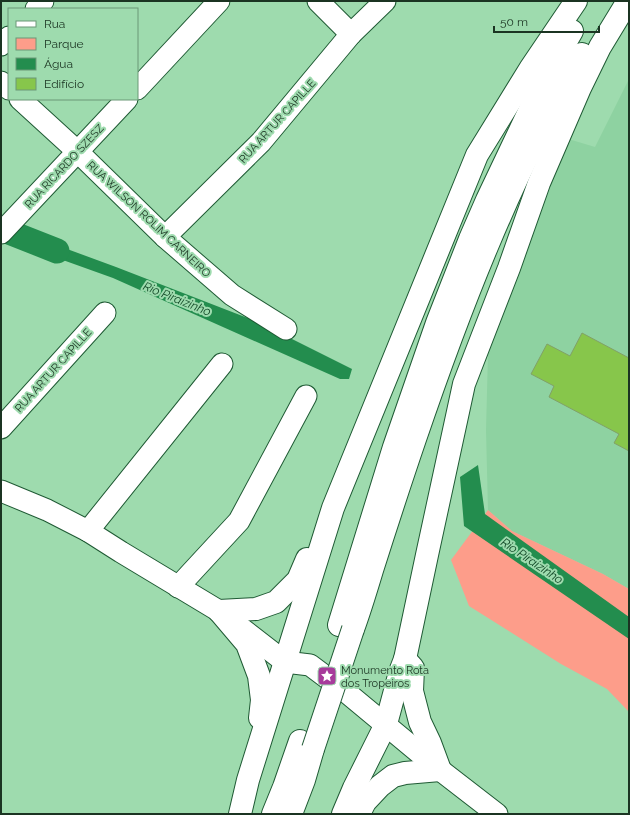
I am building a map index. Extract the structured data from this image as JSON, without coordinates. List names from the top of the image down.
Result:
{
  "streets": {
    "street": ["RUA ARTUR CAPILLE", "RUA RICARDO SZESZ", "RUA WILSON ROLIM CARNEIRO"]
  },
  "crossings": [
    ["RUA ARTUR CAPILLE", "RUA WILSON ROLIM CARNEIRO"],
    ["RUA RICARDO SZESZ", "RUA WILSON ROLIM CARNEIRO"]
  ],
  "water": ["Rio Piraizinho"],
  "places": {
    "place": ["Monumento Rota dos Tropeiros"]
  },
  "legend": [
    "Rua",
    "Parque",
    "Água",
    "Edifício"
  ],
  "scale_bar": "50 m"
}
